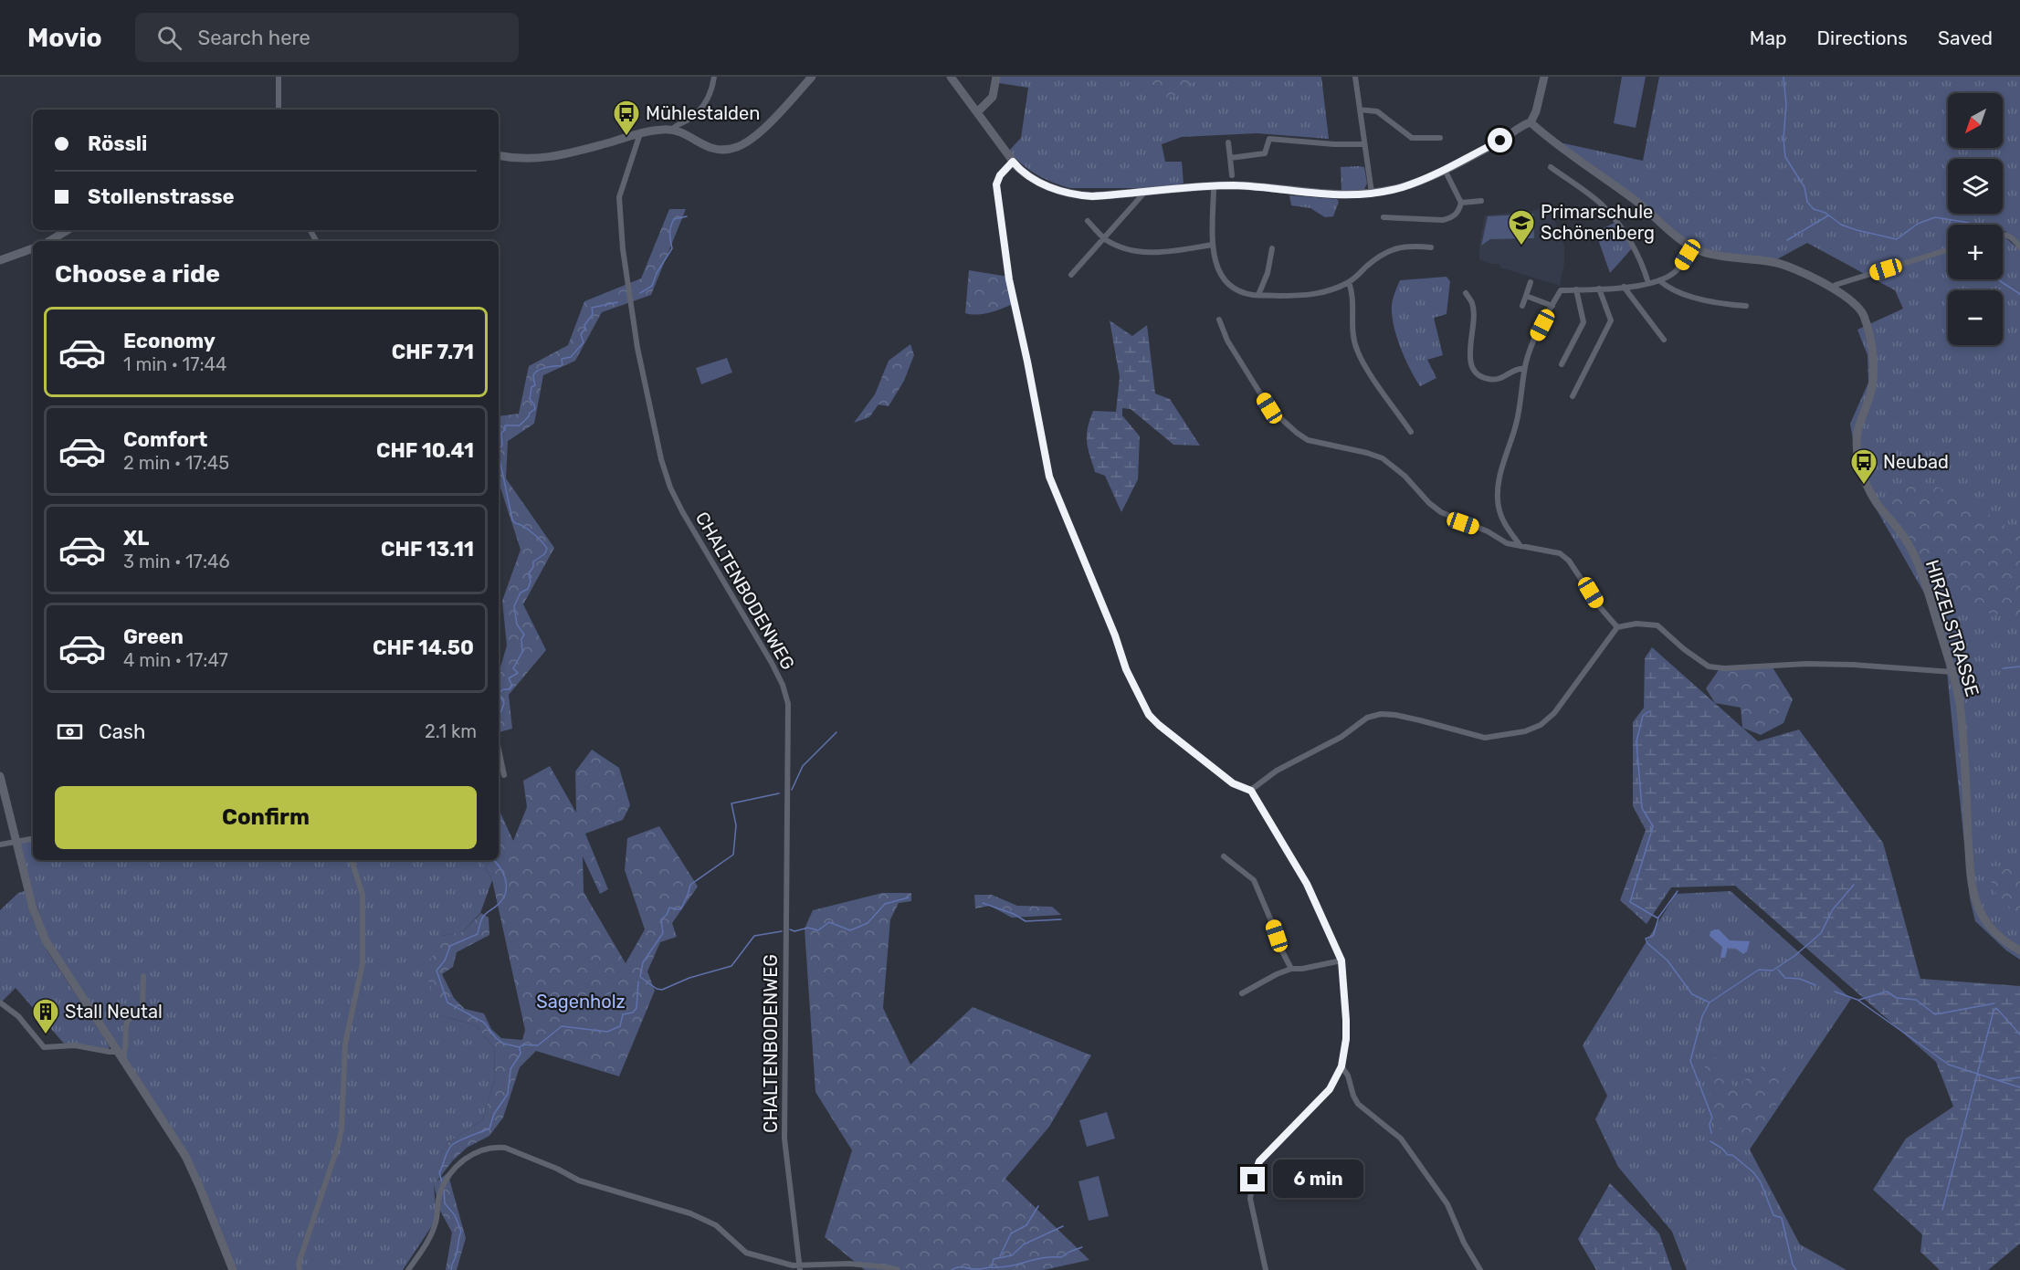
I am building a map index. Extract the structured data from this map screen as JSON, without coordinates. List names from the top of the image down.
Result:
{
  "streets": {
    "street": ["CHALTENBODENWEG", "HIRZELSTRASSE"]
  },
  "parks": ["Sagenholz"],
  "places": {
    "bus stop": ["Mühlestalden", "Neubad"],
    "school or university": ["Primarschule Schönenberg"],
    "building": ["Stall Neutal"]
  },
  "north": "bottom left",
  "page": {
    "header": "Movio",
    "search": "Search here",
    "nav": ["Map", "Directions", "Saved"],
    "map_buttons": ["+", "−"],
    "banner": ["Rössli", "Stollenstrasse"],
    "heading": "Choose a ride",
    "list": [
      {
        "name": "Economy",
        "note": "1 min · 17:44",
        "value": "CHF 7.71"
      },
      {
        "name": "Comfort",
        "note": "2 min · 17:45",
        "value": "CHF 10.41"
      },
      {
        "name": "XL",
        "note": "3 min · 17:46",
        "value": "CHF 13.11"
      },
      {
        "name": "Green",
        "note": "4 min · 17:47",
        "value": "CHF 14.50"
      }
    ],
    "pay": ["Cash", "2.1 km"],
    "buttons": "Confirm",
    "bubble": "6 min"
  }
}
